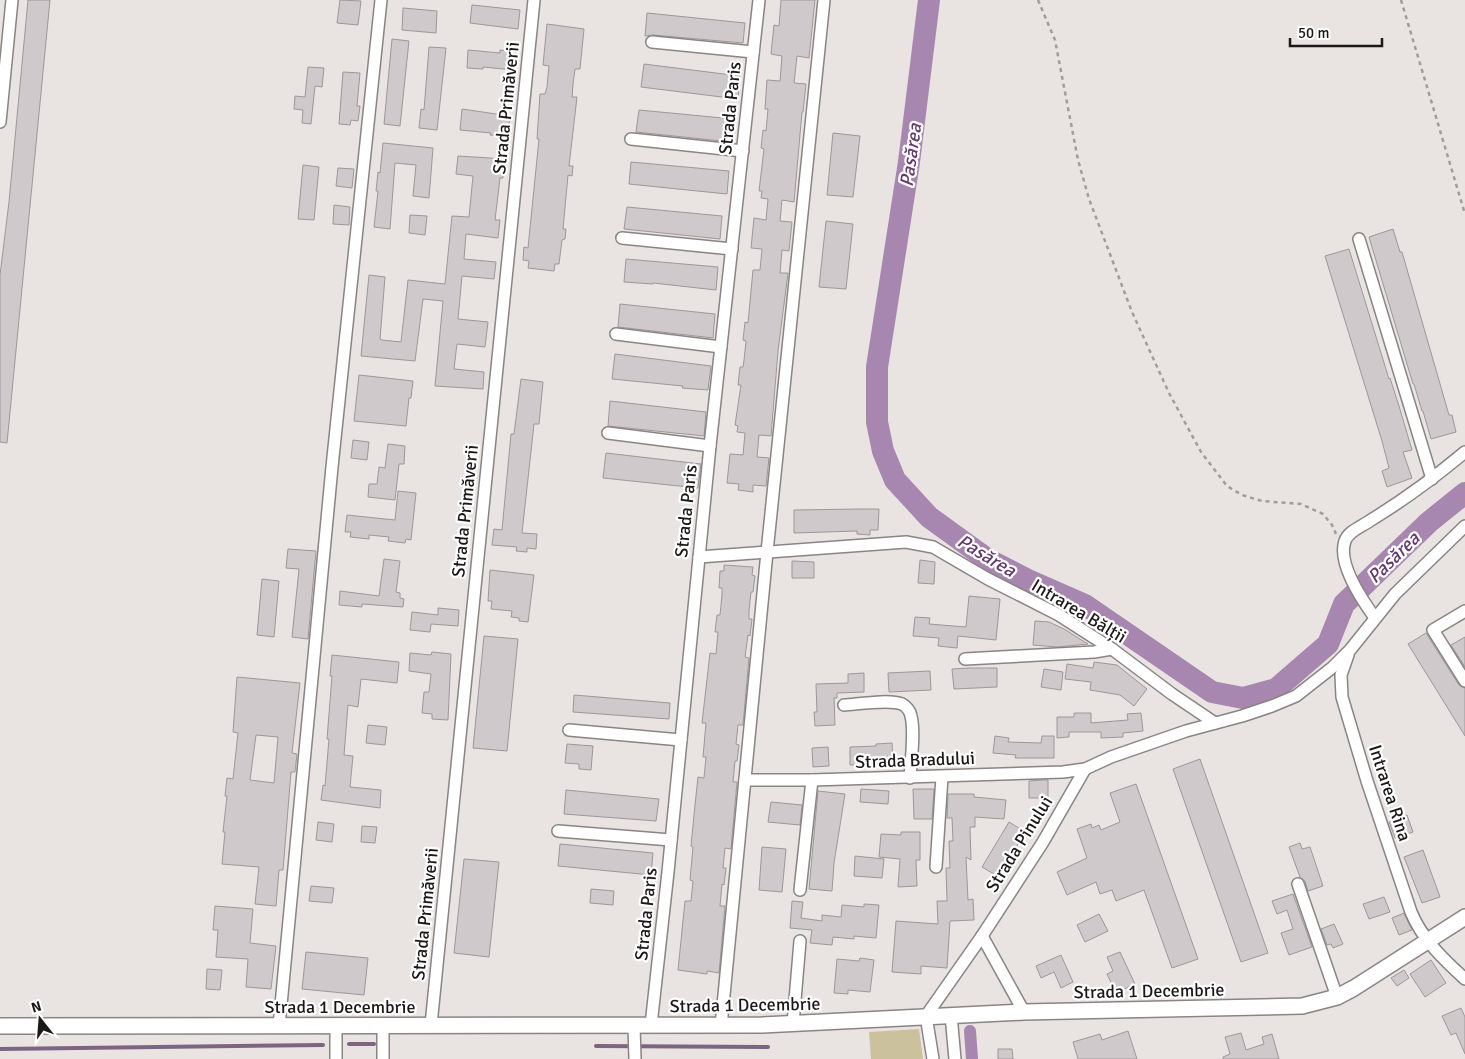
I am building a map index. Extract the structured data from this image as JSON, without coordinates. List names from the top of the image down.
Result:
{
  "streets": {
    "main road": ["Strada 1 Decembrie"],
    "street": [
      "Strada Primăverii",
      "Strada Paris",
      "Intrarea Bălții",
      "Strada Bradului",
      "Intrarea Rina",
      "Strada Pinului"
    ]
  },
  "crossings": [
    ["Strada Primăverii", "Strada 1 Decembrie"],
    ["Strada Paris", "Intrarea Bălții"],
    ["Strada Paris", "Strada 1 Decembrie"],
    ["Intrarea Bălții", "Strada Bradului"],
    ["Strada Bradului", "Intrarea Rina"],
    ["Strada Bradului", "Strada Pinului"],
    ["Intrarea Rina", "Strada 1 Decembrie"],
    ["Strada Pinului", "Strada 1 Decembrie"]
  ],
  "water": ["Pasărea"],
  "scale_bar": "50 m",
  "north": "top"
}
